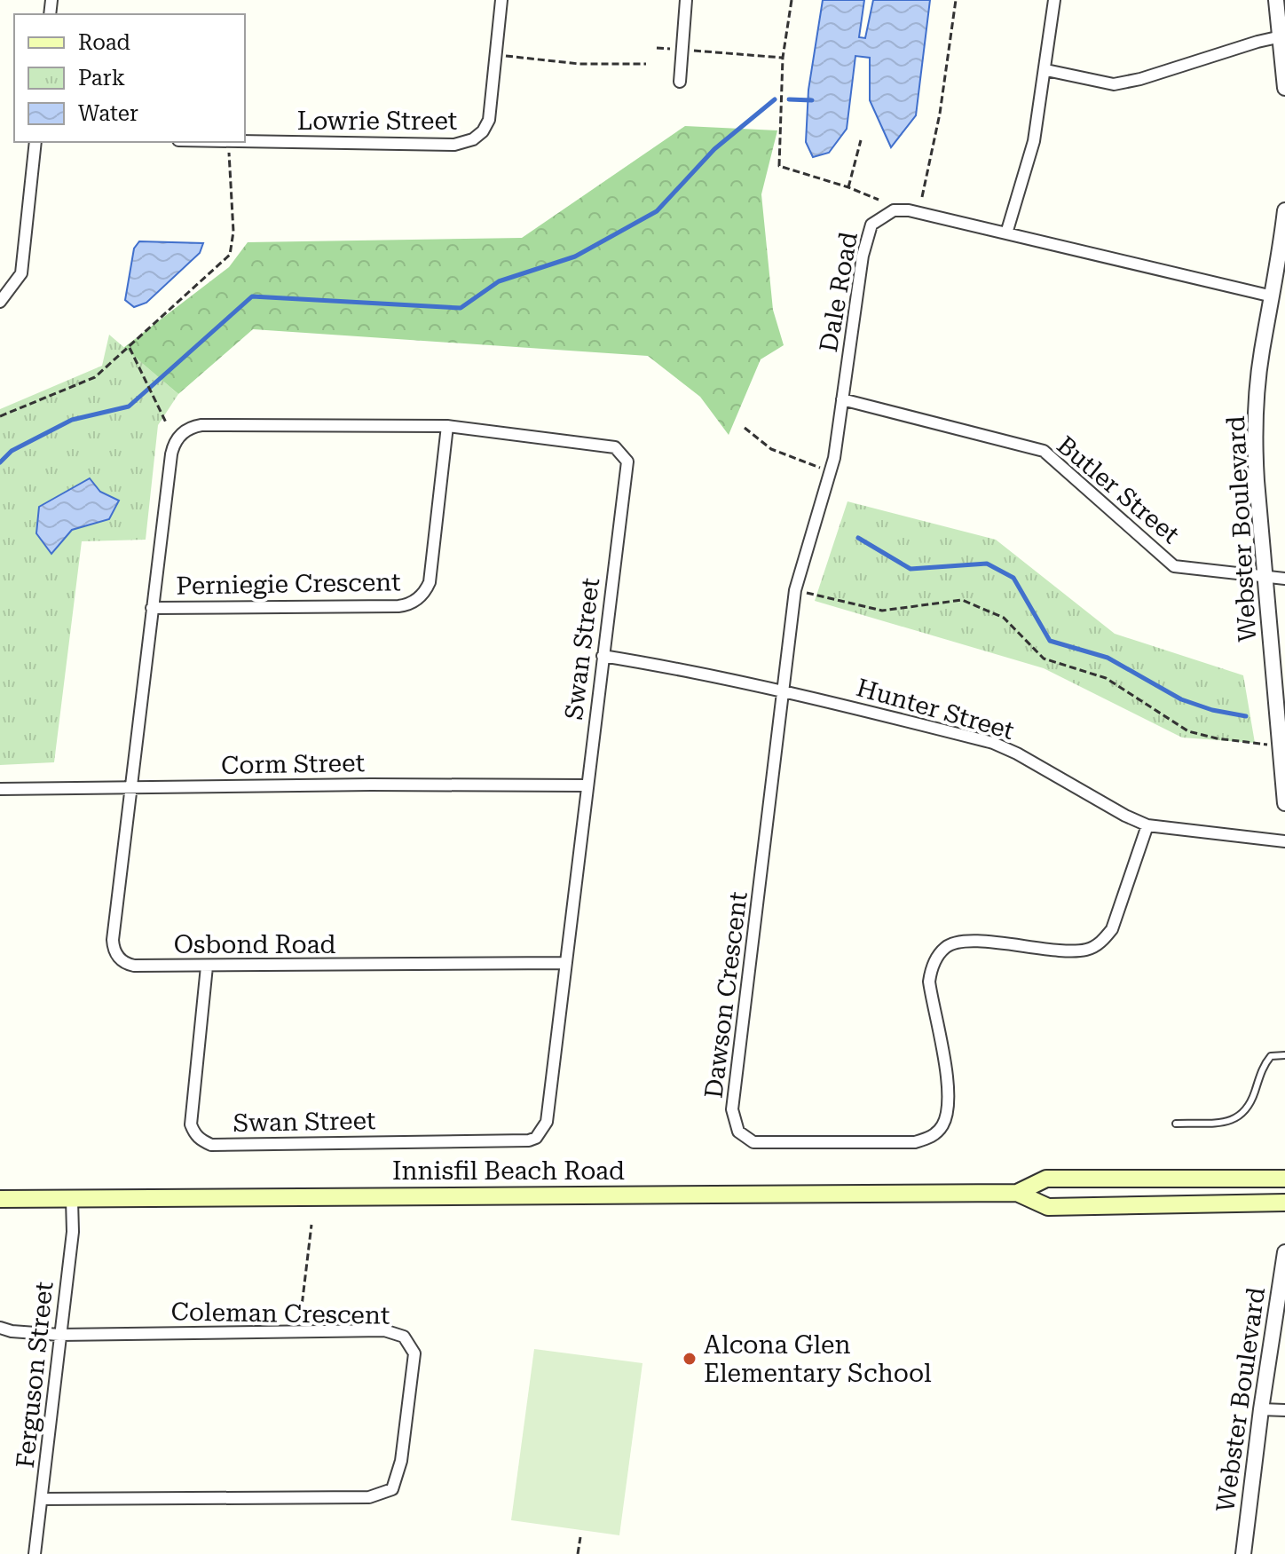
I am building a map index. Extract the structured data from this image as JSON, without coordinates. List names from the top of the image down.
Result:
{
  "streets": {
    "main road": ["Innisfil Beach Road"],
    "street": [
      "Lowrie Street",
      "Dale Road",
      "Butler Street",
      "Webster Boulevard",
      "Perniegie Crescent",
      "Swan Street",
      "Hunter Street",
      "Corm Street",
      "Osbond Road",
      "Dawson Crescent",
      "Coleman Crescent",
      "Ferguson Street"
    ]
  },
  "crossings": [
    ["Dale Road", "Butler Street"],
    ["Dale Road", "Webster Boulevard"],
    ["Dale Road", "Hunter Street"],
    ["Dale Road", "Dawson Crescent"],
    ["Butler Street", "Webster Boulevard"],
    ["Perniegie Crescent", "Swan Street"],
    ["Swan Street", "Hunter Street"],
    ["Swan Street", "Corm Street"],
    ["Swan Street", "Osbond Road"],
    ["Hunter Street", "Dawson Crescent"],
    ["Corm Street", "Osbond Road"],
    ["Innisfil Beach Road", "Ferguson Street"],
    ["Coleman Crescent", "Ferguson Street"]
  ],
  "places": ["Alcona Glen Elementary School"],
  "legend": ["Road", "Park", "Water"]
}
